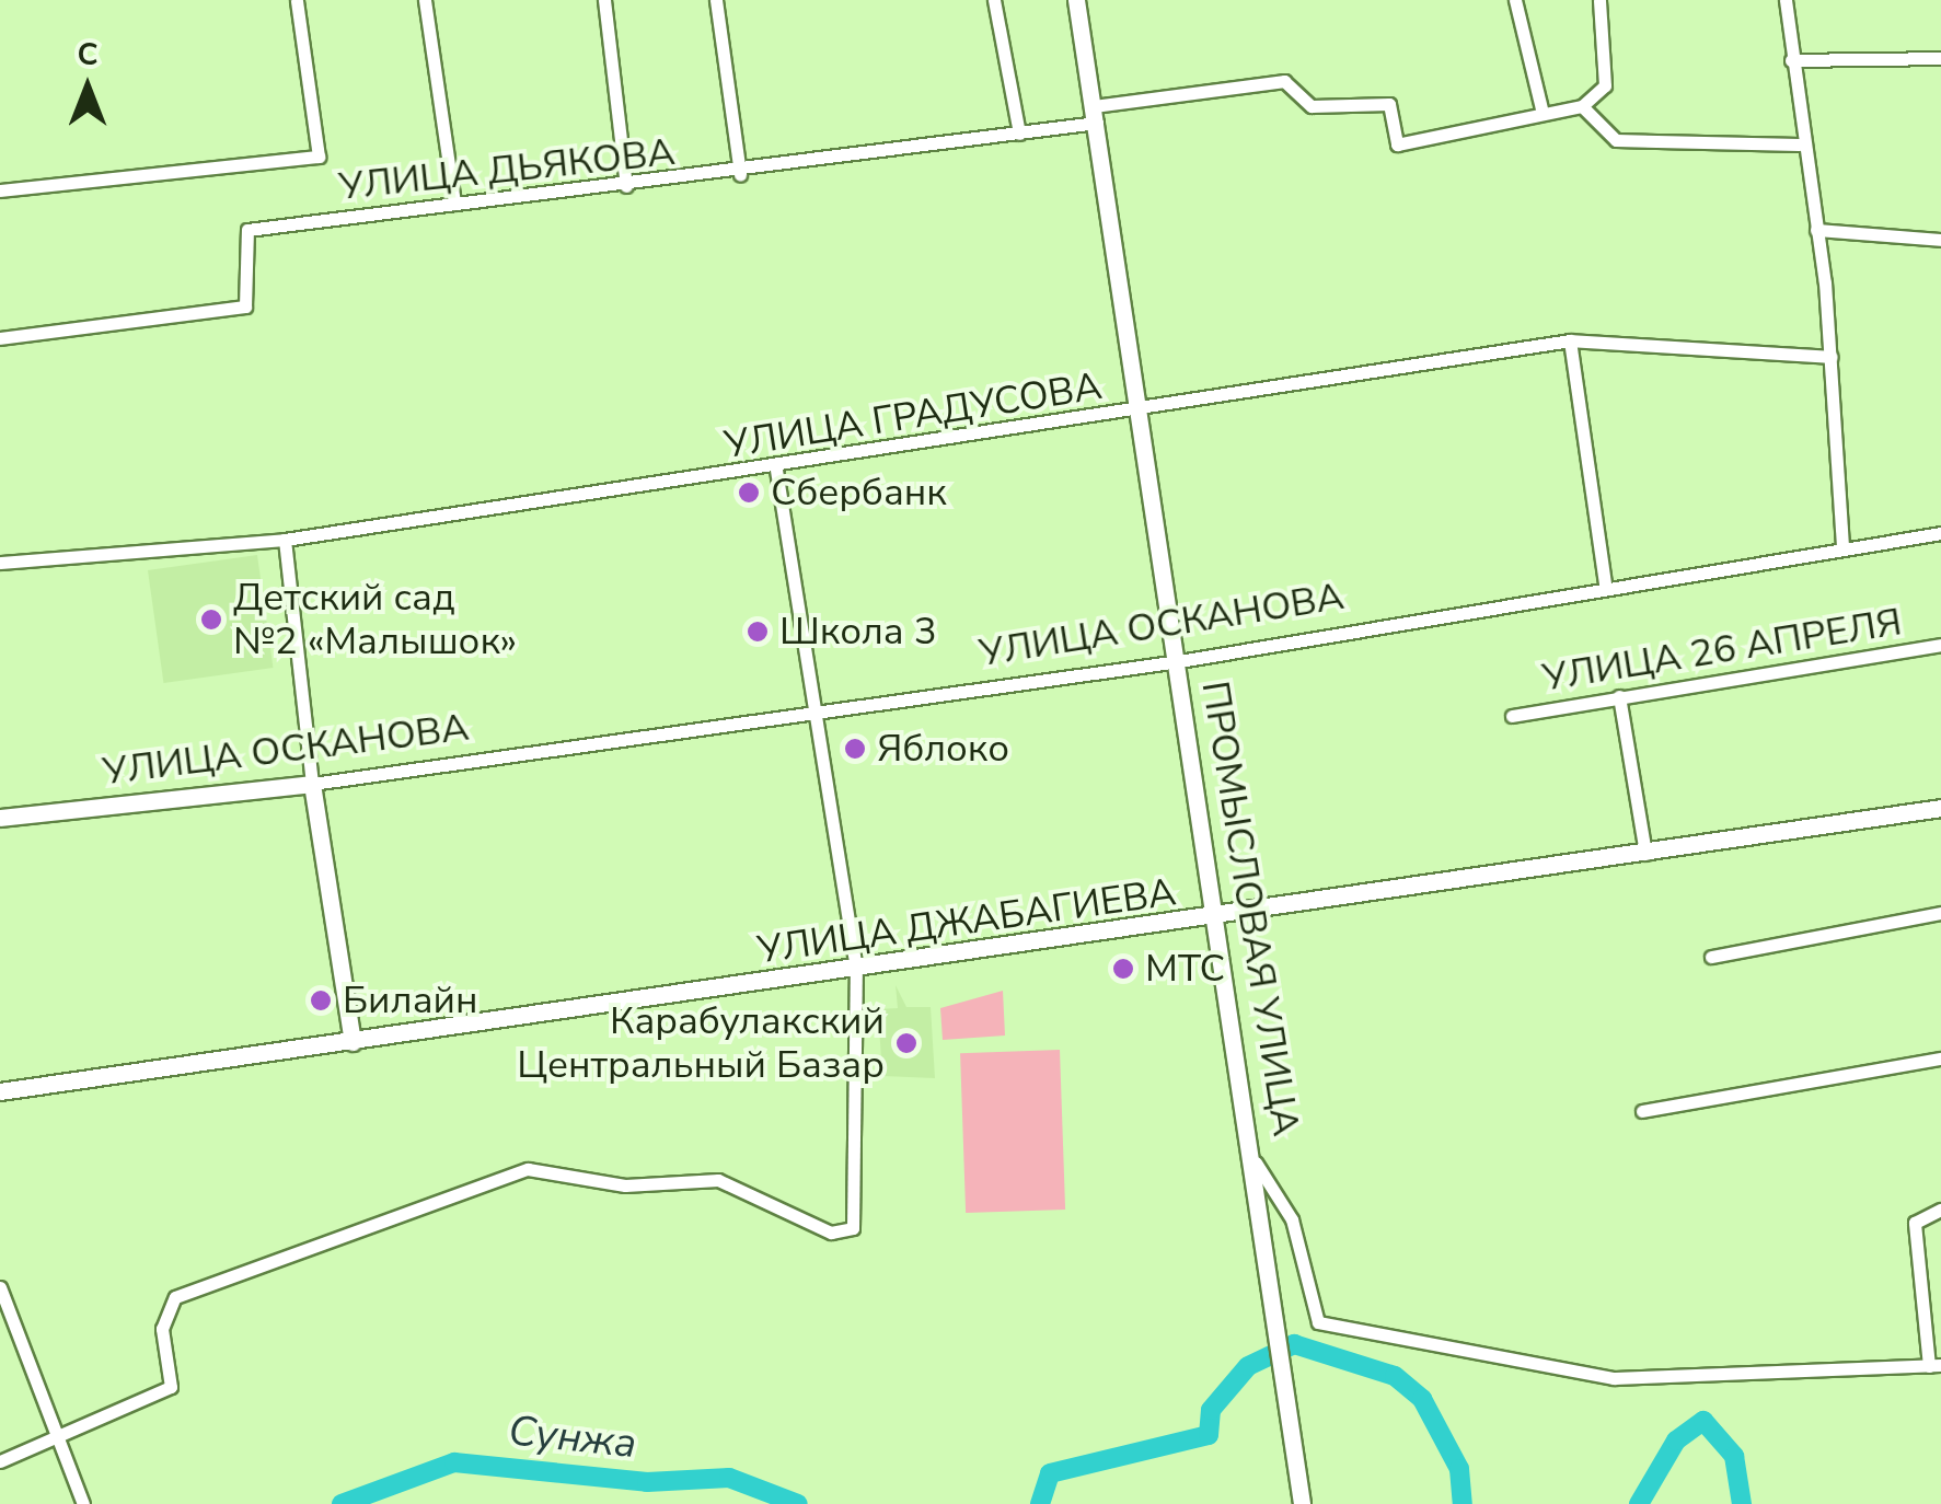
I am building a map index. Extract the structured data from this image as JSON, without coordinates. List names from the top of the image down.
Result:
{
  "streets": {
    "main road": ["УЛИЦА ОСКАНОВА", "ПРОМЫСЛОВАЯ УЛИЦА", "УЛИЦА ДЖАБАГИЕВА"],
    "street": ["УЛИЦА ДЬЯКОВА", "УЛИЦА ГРАДУСОВА", "УЛИЦА 26 АПРЕЛЯ"]
  },
  "crossings": [
    ["УЛИЦА ДЬЯКОВА", "ПРОМЫСЛОВАЯ УЛИЦА"],
    ["УЛИЦА ГРАДУСОВА", "ПРОМЫСЛОВАЯ УЛИЦА"],
    ["УЛИЦА ОСКАНОВА", "ПРОМЫСЛОВАЯ УЛИЦА"],
    ["ПРОМЫСЛОВАЯ УЛИЦА", "УЛИЦА ДЖАБАГИЕВА"]
  ],
  "water": ["Сунжа"],
  "places": [
    "Сбербанк",
    "Детский сад №2 «Малышок»",
    "Школа 3",
    "Яблоко",
    "МТС",
    "Билайн",
    "Карабулакский Центральный Базар"
  ],
  "north": "top"
}
